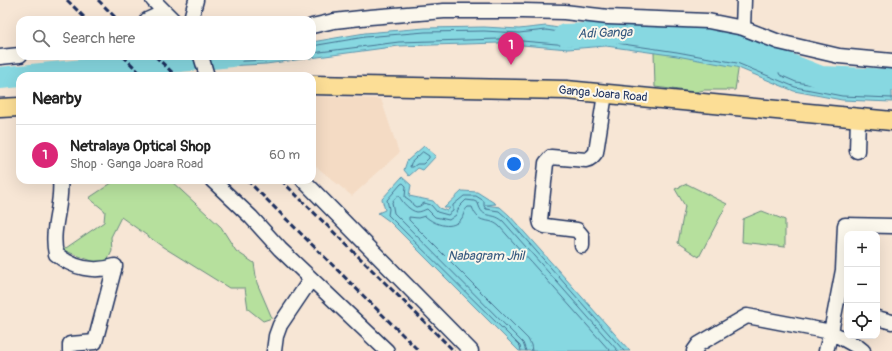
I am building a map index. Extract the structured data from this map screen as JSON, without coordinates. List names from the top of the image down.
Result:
{
  "streets": {
    "main road": ["Ganga Joara Road"]
  },
  "water": ["Adi Ganga", "Nabagram Jhil"],
  "page": {
    "search": "Search here",
    "pins": "1",
    "heading": "Nearby",
    "list": [
      {
        "mark": "1",
        "name": "Netralaya Optical Shop",
        "note": "Shop · Ganga Joara Road",
        "value": "60 m"
      }
    ],
    "map_buttons": ["+", "−"]
  }
}
